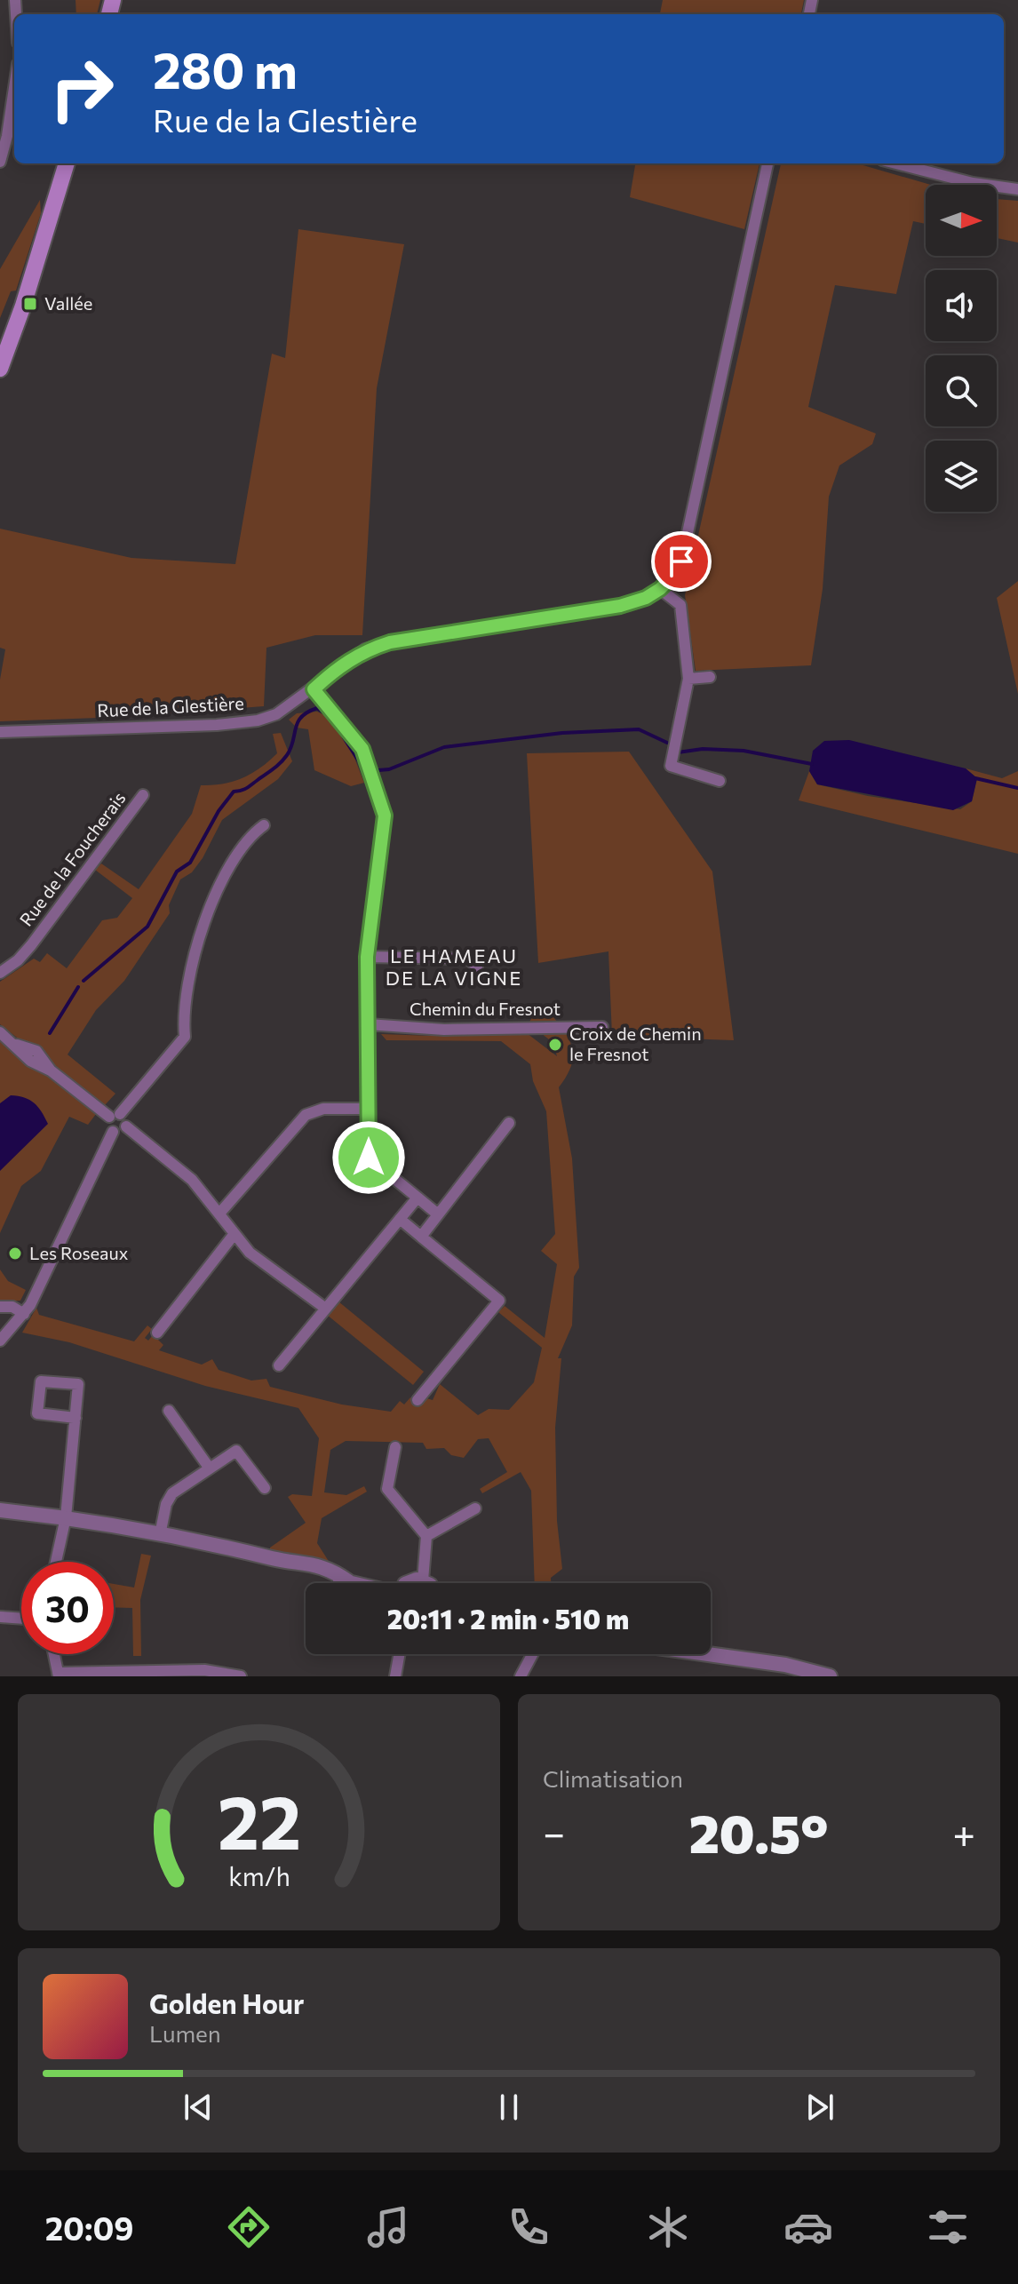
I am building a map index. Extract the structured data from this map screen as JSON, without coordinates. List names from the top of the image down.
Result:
{
  "streets": {
    "street": ["Rue de la Glestière", "Rue de la Foucherais", "Chemin du Fresnot"]
  },
  "districts": ["LE HAMEAU DE LA VIGNE"],
  "places": {
    "transit": ["Vallée"],
    "other": ["Croix de Chemin le Fresnot", "Les Roseaux"]
  },
  "north": "right",
  "page": {
    "turn": ["280 m", "Rue de la Glestière"],
    "limit": "30",
    "trip": "20:11 · 2 min · 510 m",
    "tile": "Climatisation",
    "heat": ["−", "20.5°", "+"],
    "song": ["Golden Hour", "Lumen"],
    "tabs": "20:09",
    "gauge": ["22", "km/h"]
  }
}
